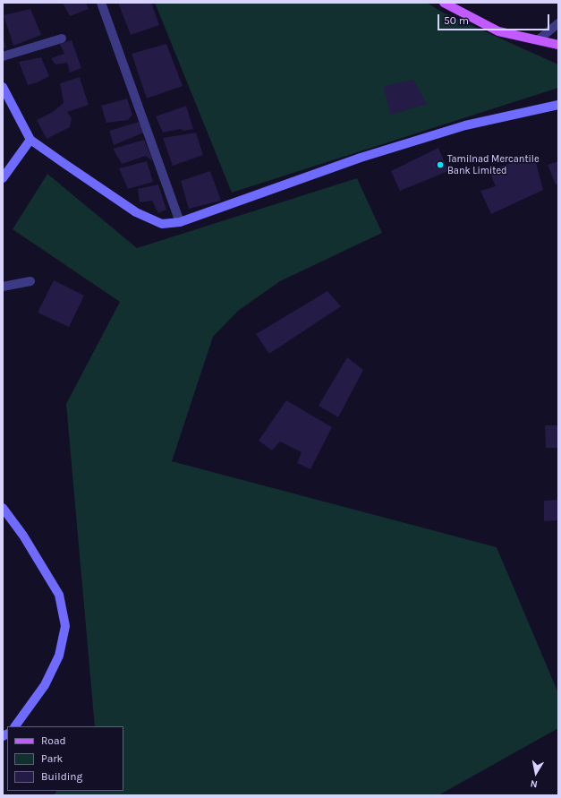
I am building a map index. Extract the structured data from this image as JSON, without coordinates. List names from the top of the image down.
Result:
{
  "places": ["Tamilnad Mercantile Bank Limited"],
  "legend": ["Road", "Park", "Building"],
  "scale_bar": "50 m",
  "north": "bottom"
}
